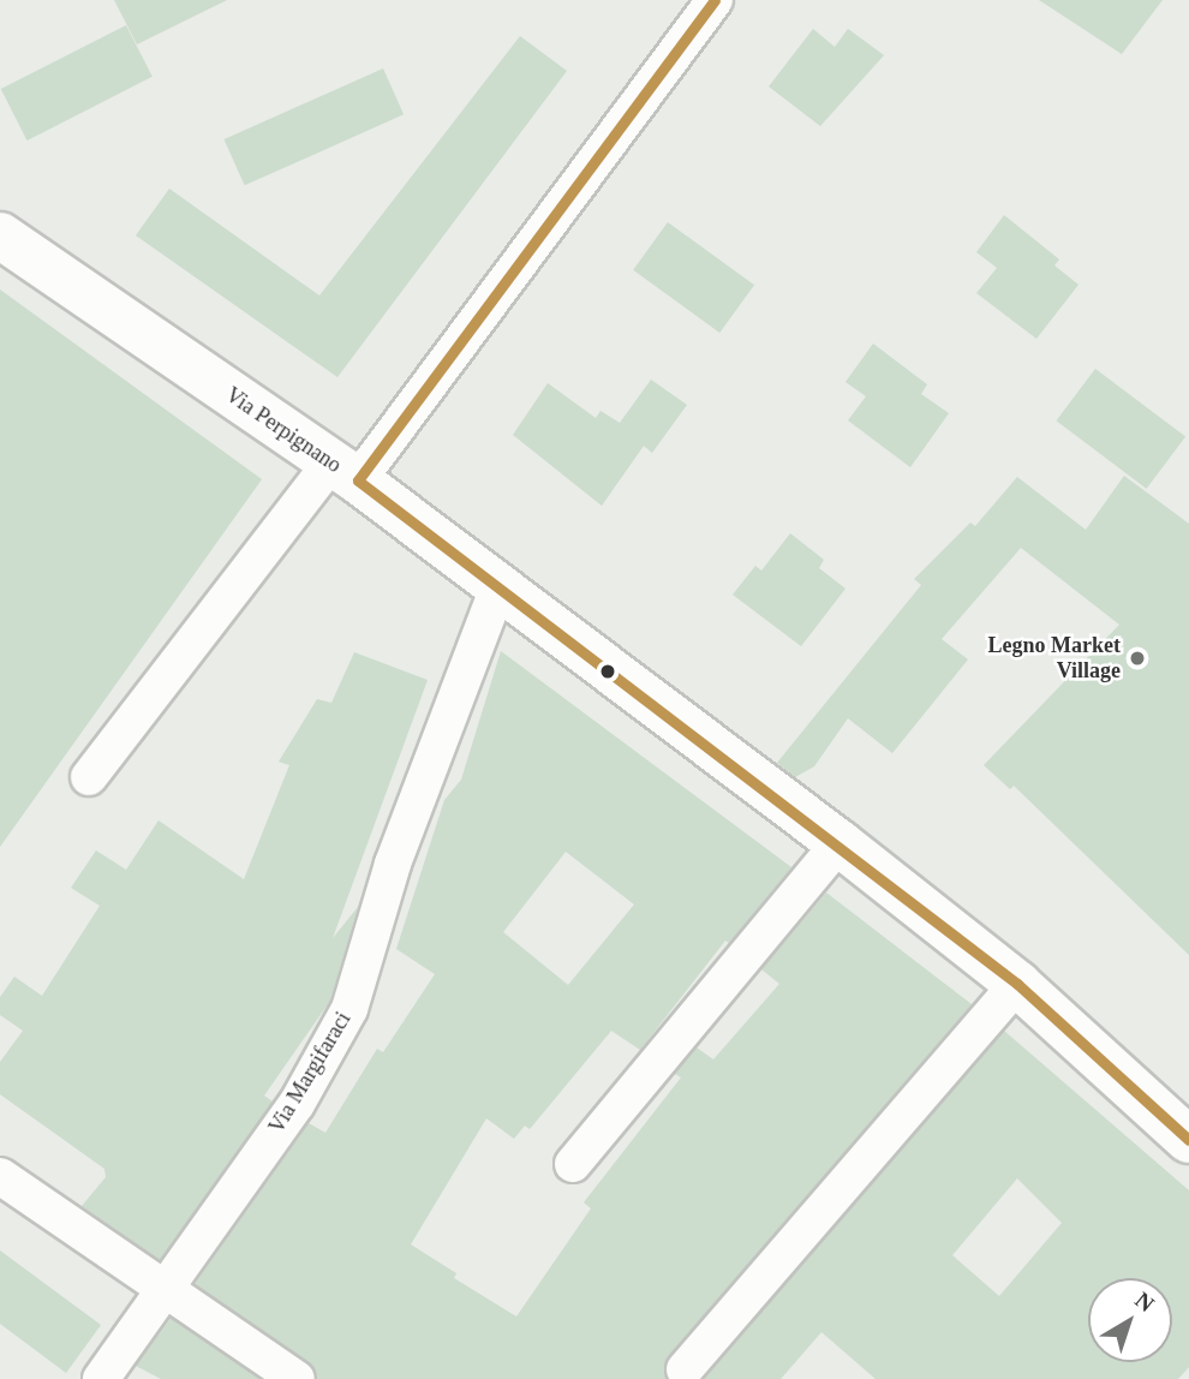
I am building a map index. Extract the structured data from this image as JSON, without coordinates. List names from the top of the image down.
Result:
{
  "streets": {
    "street": ["Via Perpignano", "Via Margifaraci"]
  },
  "crossings": [
    ["Via Perpignano", "Via Margifaraci"]
  ],
  "places": ["Legno Market Village"],
  "north": "top right"
}
